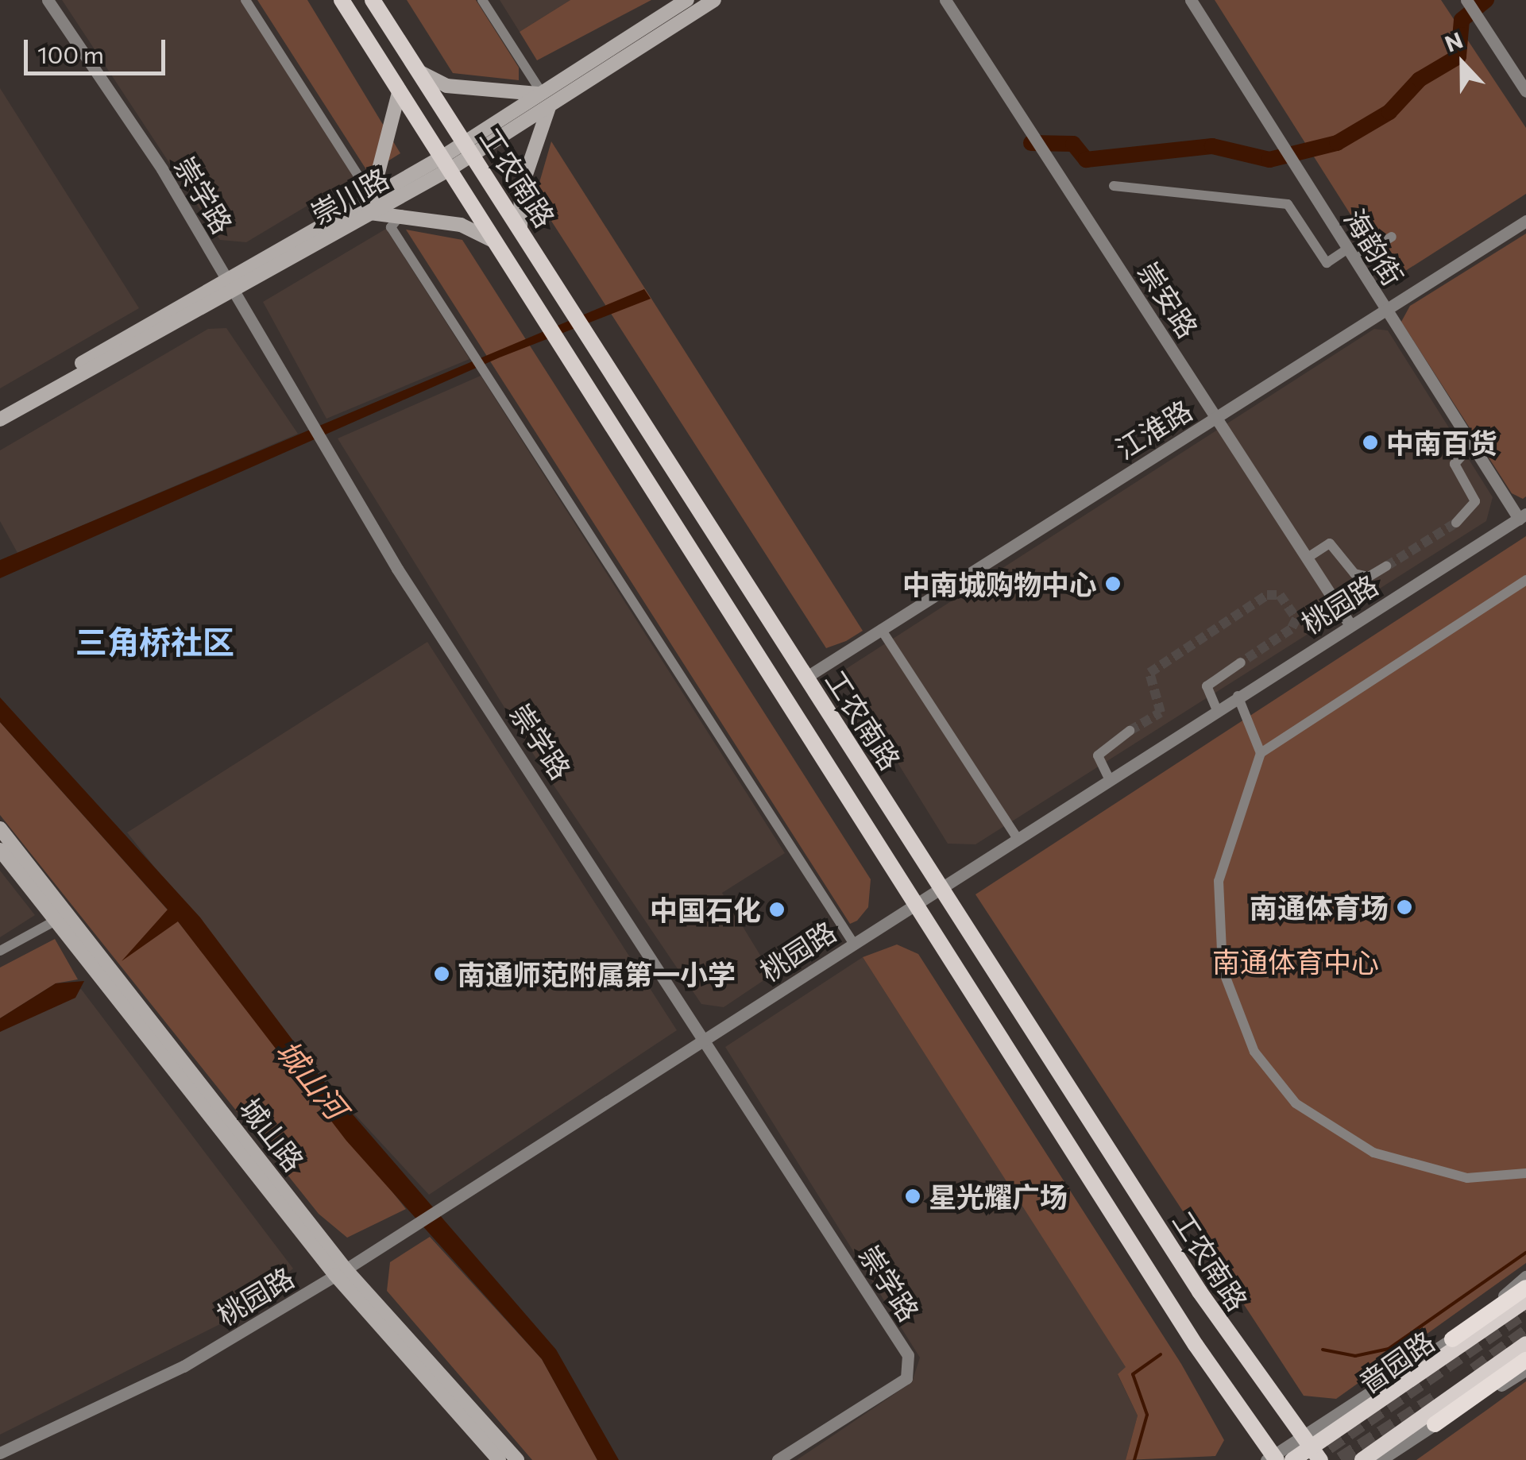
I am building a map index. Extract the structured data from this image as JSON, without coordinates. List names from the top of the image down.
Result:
{
  "streets": {
    "main road": [
      "工农南路",
      "崇川路",
      "城山路",
      "啬园路"
    ],
    "street": [
      "崇学路",
      "海韵街",
      "崇安路",
      "江淮路",
      "桃园路"
    ]
  },
  "crossings": [
    ["工农南路", "崇川路"],
    ["工农南路", "江淮路"],
    ["工农南路", "桃园路"],
    ["工农南路", "啬园路"],
    ["崇学路", "崇川路"],
    ["崇学路", "桃园路"],
    ["海韵街", "江淮路"],
    ["海韵街", "桃园路"],
    ["崇安路", "江淮路"],
    ["崇安路", "桃园路"],
    ["桃园路", "城山路"]
  ],
  "districts": ["三角桥社区"],
  "water": ["城山河"],
  "parks": ["南通体育中心"],
  "places": [
    "中南百货",
    "中南城购物中心",
    "南通体育场",
    "中国石化",
    "南通师范附属第一小学",
    "星光耀广场"
  ],
  "scale_bar": "100 m",
  "north": "top"
}
